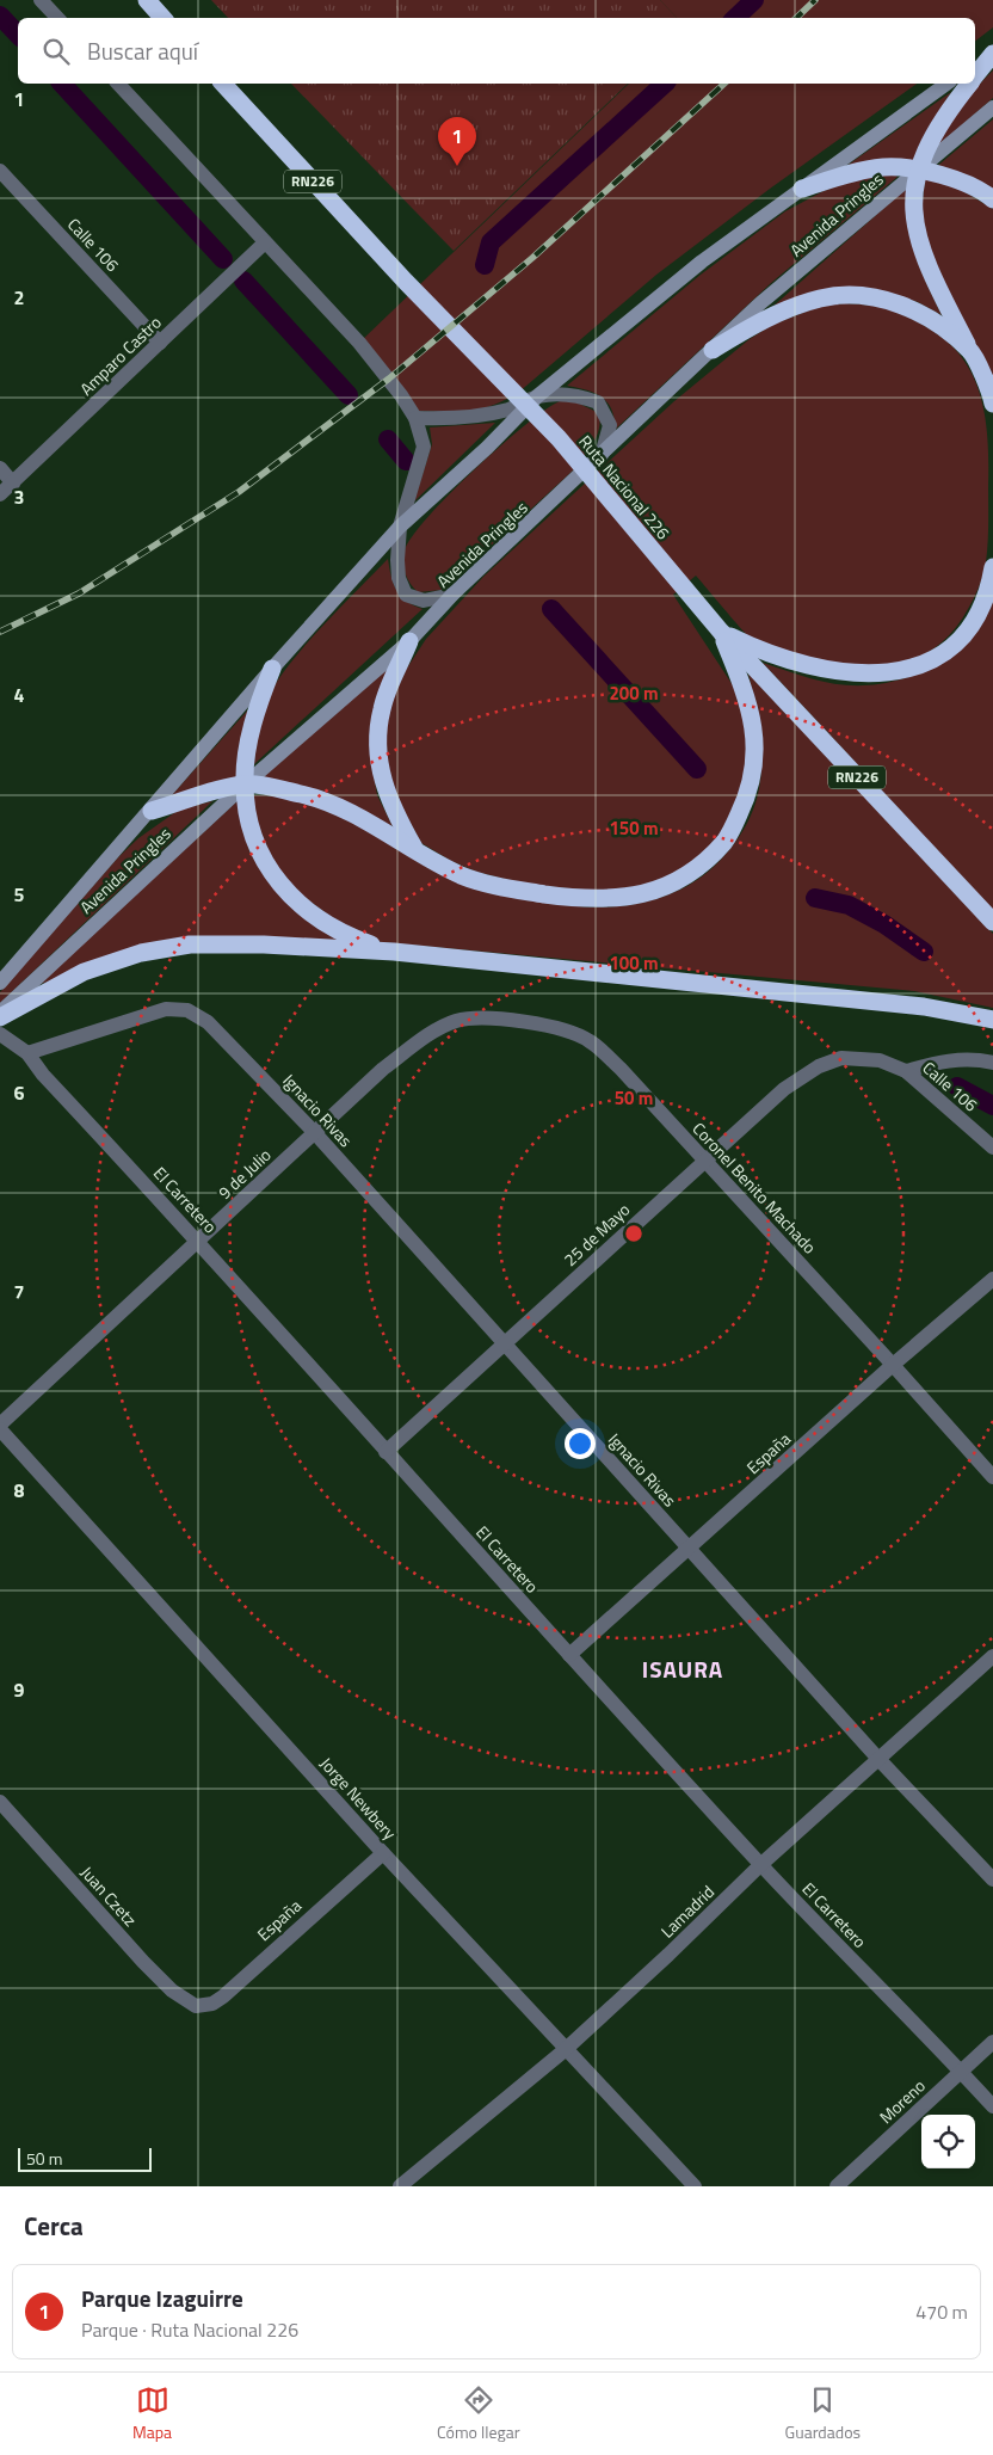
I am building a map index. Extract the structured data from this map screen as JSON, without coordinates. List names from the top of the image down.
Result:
{
  "streets": {
    "highway": ["RN226", "Ruta Nacional 226"],
    "main road": ["Avenida Pringles"],
    "street": [
      "Calle 106",
      "Amparo Castro",
      "Ignacio Rivas",
      "9 de Julio",
      "Coronel Benito Machado",
      "El Carretero",
      "25 de Mayo",
      "España",
      "Jorge Newbery",
      "Juan Czetz",
      "Lamadrid",
      "Moreno"
    ]
  },
  "crossings": [
    ["Calle 106", "Amparo Castro"],
    ["Calle 106", "25 de Mayo"],
    ["Ignacio Rivas", "9 de Julio"],
    ["Ignacio Rivas", "El Carretero"],
    ["Ignacio Rivas", "25 de Mayo"],
    ["Ignacio Rivas", "España"],
    ["Ignacio Rivas", "Lamadrid"],
    ["9 de Julio", "Coronel Benito Machado"],
    ["9 de Julio", "El Carretero"],
    ["Coronel Benito Machado", "25 de Mayo"],
    ["Coronel Benito Machado", "España"],
    ["El Carretero", "25 de Mayo"],
    ["El Carretero", "España"],
    ["El Carretero", "Lamadrid"],
    ["El Carretero", "Moreno"],
    ["España", "Jorge Newbery"],
    ["España", "Juan Czetz"],
    ["Jorge Newbery", "Lamadrid"]
  ],
  "districts": ["ISAURA"],
  "scale_bar": "50 m",
  "page": {
    "search": "Buscar aquí",
    "pins": "1",
    "scale": "50 m",
    "heading": "Cerca",
    "list": [
      {
        "mark": "1",
        "name": "Parque Izaguirre",
        "note": "Parque · Ruta Nacional 226",
        "value": "470 m"
      }
    ],
    "nav": ["Mapa", "Cómo llegar", "Guardados"]
  },
  "grid": {
    "rows": [
      "1",
      "2",
      "3",
      "4",
      "5",
      "6",
      "7",
      "8",
      "9"
    ]
  },
  "rings": [
    "200 m",
    "150 m",
    "100 m",
    "50 m"
  ]
}
